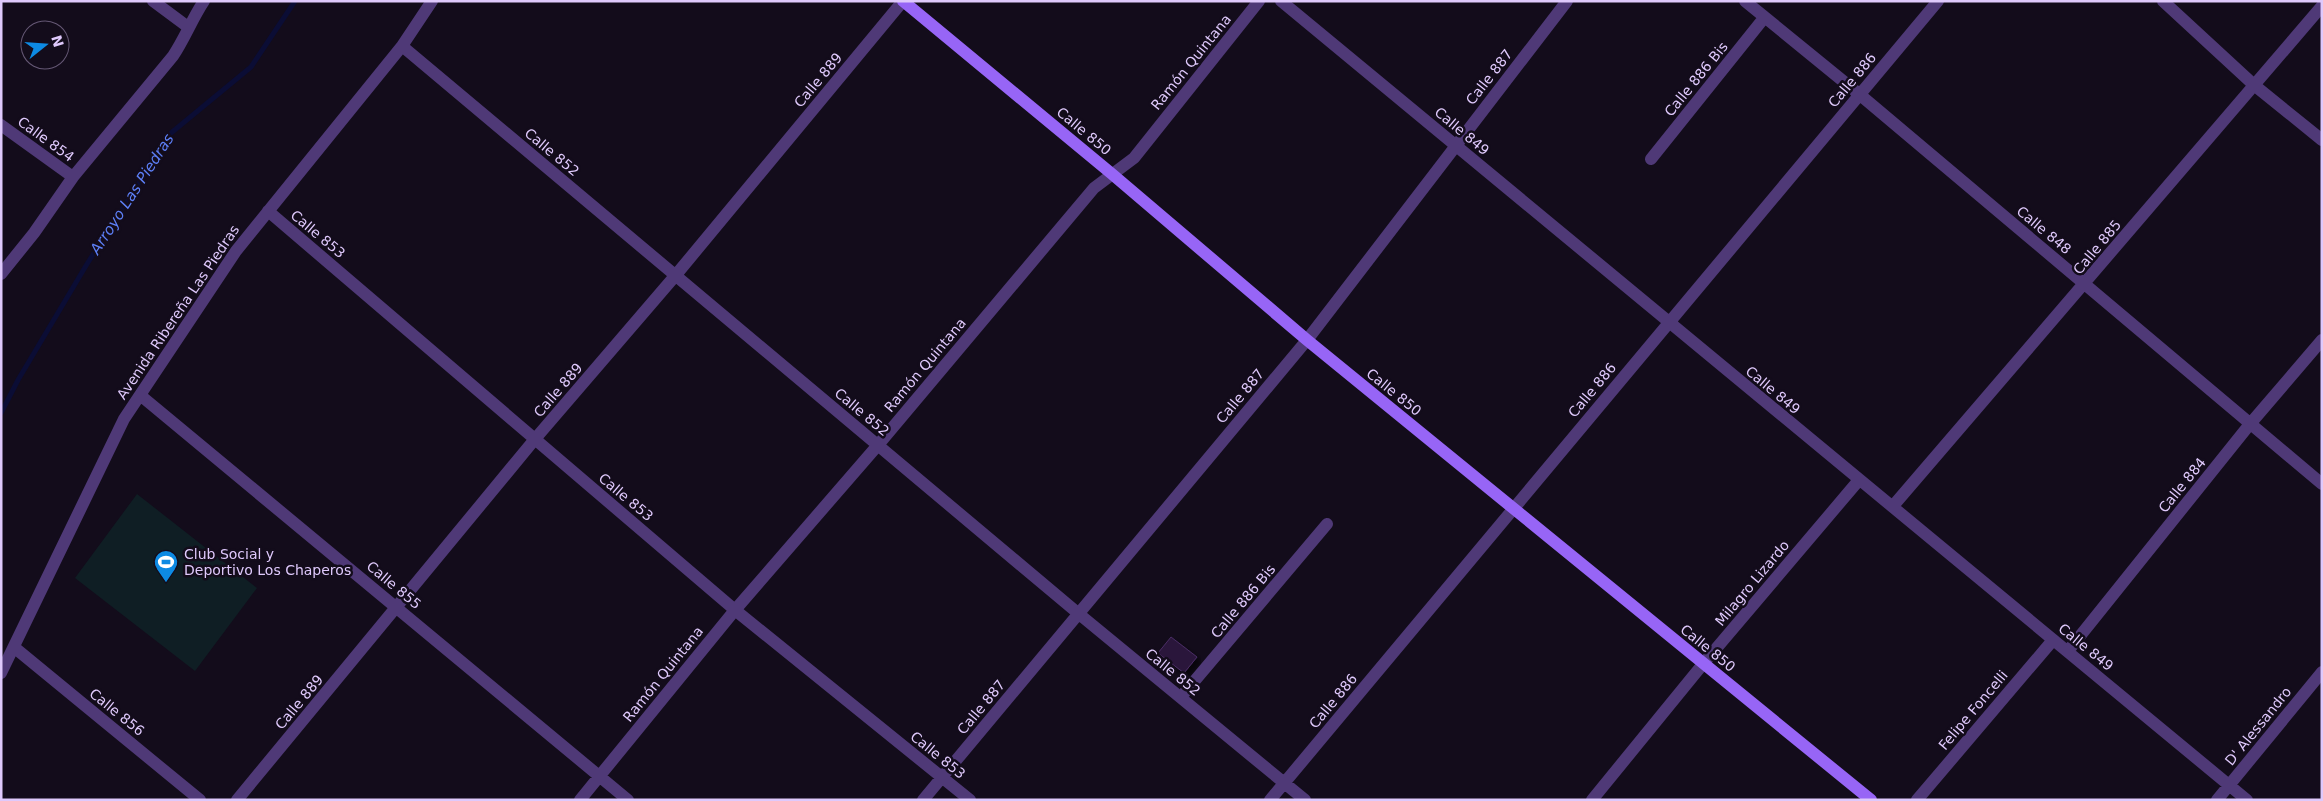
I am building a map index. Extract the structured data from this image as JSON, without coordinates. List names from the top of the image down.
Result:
{
  "streets": {
    "main road": ["Calle 850"],
    "street": [
      "Ramón Quintana",
      "Calle 887",
      "Calle 886 Bis",
      "Calle 889",
      "Calle 886",
      "Calle 849",
      "Calle 854",
      "Calle 852",
      "Calle 848",
      "Calle 853",
      "Calle 885",
      "Avenida Ribereña Las Piedras",
      "Calle 884",
      "Milagro Lizardo",
      "Calle 855",
      "Felipe Foncelli",
      "Calle 856",
      "D' Alessandro"
    ]
  },
  "crossings": [
    ["Ramón Quintana", "Calle 850"],
    ["Ramón Quintana", "Calle 852"],
    ["Ramón Quintana", "Calle 853"],
    ["Ramón Quintana", "Calle 855"],
    ["Calle 887", "Calle 850"],
    ["Calle 887", "Calle 849"],
    ["Calle 887", "Calle 852"],
    ["Calle 887", "Calle 853"],
    ["Calle 886 Bis", "Calle 852"],
    ["Calle 886 Bis", "Calle 848"],
    ["Calle 889", "Calle 850"],
    ["Calle 889", "Calle 852"],
    ["Calle 889", "Calle 853"],
    ["Calle 889", "Calle 855"],
    ["Calle 886", "Calle 850"],
    ["Calle 886", "Calle 849"],
    ["Calle 886", "Calle 852"],
    ["Calle 886", "Calle 848"],
    ["Calle 850", "Milagro Lizardo"],
    ["Calle 849", "Calle 885"],
    ["Calle 849", "Calle 884"],
    ["Calle 849", "Milagro Lizardo"],
    ["Calle 849", "Felipe Foncelli"],
    ["Calle 849", "D' Alessandro"],
    ["Calle 852", "Avenida Ribereña Las Piedras"],
    ["Calle 848", "Calle 885"],
    ["Calle 848", "Calle 884"],
    ["Calle 853", "Avenida Ribereña Las Piedras"],
    ["Avenida Ribereña Las Piedras", "Calle 855"],
    ["Avenida Ribereña Las Piedras", "Calle 856"]
  ],
  "water": ["Arroyo Las Piedras"],
  "places": {
    "sports": ["Club Social y Deportivo Los Chaperos"]
  },
  "north": "right"
}
